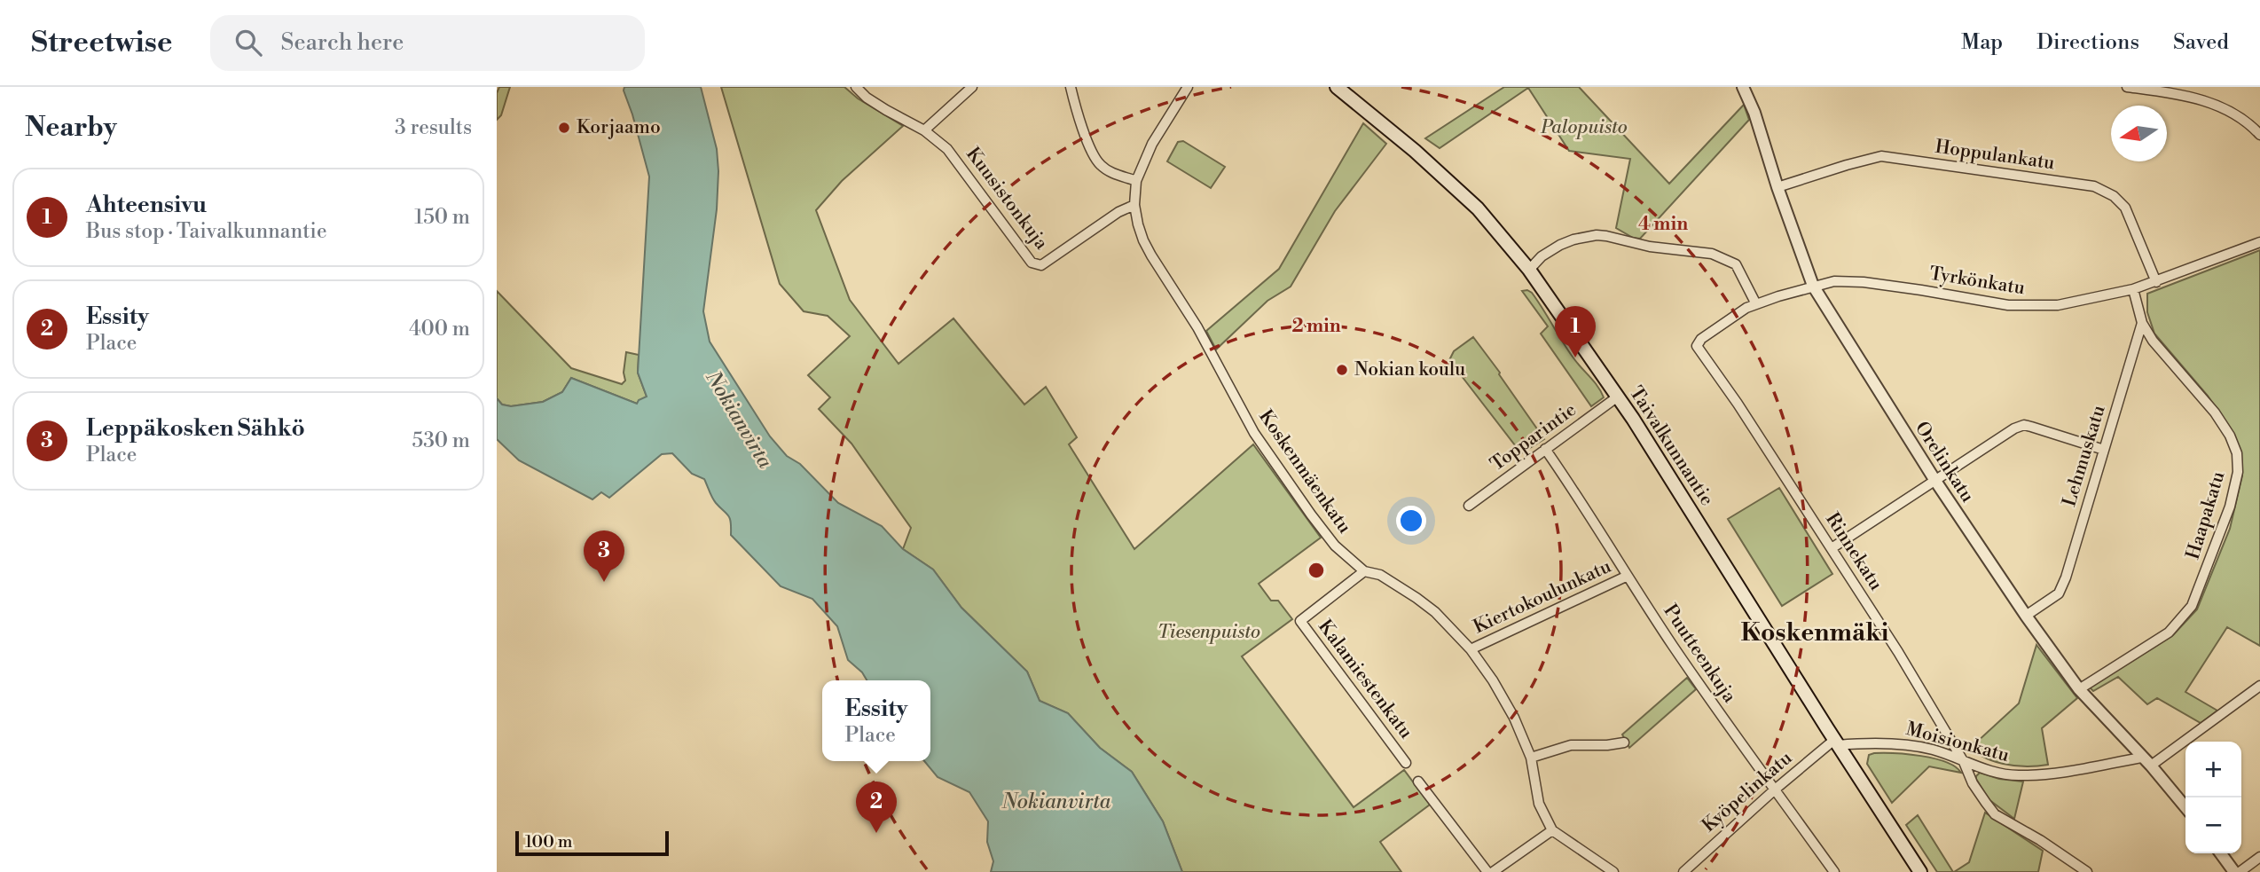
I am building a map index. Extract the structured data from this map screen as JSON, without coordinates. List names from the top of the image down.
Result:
{
  "streets": {
    "main road": ["Taivalkunnantie"],
    "street": [
      "Hoppulankatu",
      "Kuusistonkuja",
      "Tyrkönkatu",
      "Topparintie",
      "Lehmuskatu",
      "Orelinkatu",
      "Koskenmäenkatu",
      "Haapakatu",
      "Rinnekatu",
      "Kiertokoulunkatu",
      "Puutteenkuja",
      "Kalamiestenkatu",
      "Moisionkatu",
      "Kyöpelinkatu"
    ]
  },
  "crossings": [
    ["Hoppulankatu", "Tyrkönkatu"],
    ["Hoppulankatu", "Orelinkatu"],
    ["Kuusistonkuja", "Koskenmäenkatu"],
    ["Tyrkönkatu", "Orelinkatu"],
    ["Tyrkönkatu", "Rinnekatu"],
    ["Topparintie", "Taivalkunnantie"],
    ["Topparintie", "Puutteenkuja"],
    ["Taivalkunnantie", "Moisionkatu"],
    ["Taivalkunnantie", "Kyöpelinkatu"],
    ["Lehmuskatu", "Orelinkatu"],
    ["Lehmuskatu", "Haapakatu"],
    ["Orelinkatu", "Haapakatu"],
    ["Orelinkatu", "Moisionkatu"],
    ["Koskenmäenkatu", "Kiertokoulunkatu"],
    ["Koskenmäenkatu", "Kalamiestenkatu"],
    ["Rinnekatu", "Moisionkatu"],
    ["Kiertokoulunkatu", "Puutteenkuja"],
    ["Puutteenkuja", "Kyöpelinkatu"],
    ["Moisionkatu", "Kyöpelinkatu"]
  ],
  "districts": ["Koskenmäki"],
  "water": ["Nokianvirta"],
  "parks": ["Palopuisto", "Tiesenpuisto"],
  "places": ["Korjaamo", "Nokian koulu"],
  "scale_bar": "100 m",
  "north": "left",
  "page": {
    "header": "Streetwise",
    "search": "Search here",
    "nav": ["Map", "Directions", "Saved"],
    "heading": ["Nearby", "3 results"],
    "list": [
      {
        "mark": "1",
        "name": "Ahteensivu",
        "note": "Bus stop · Taivalkunnantie",
        "value": "150 m"
      },
      {
        "mark": "2",
        "name": "Essity",
        "note": "Place",
        "value": "400 m"
      },
      {
        "mark": "3",
        "name": "Leppäkosken Sähkö",
        "note": "Place",
        "value": "530 m"
      }
    ],
    "pins": ["1", "3", "2"],
    "popup": ["Essity", "Place"],
    "map_buttons": ["+", "−"],
    "scale": "100 m"
  },
  "rings": ["4 min", "2 min"]
}
